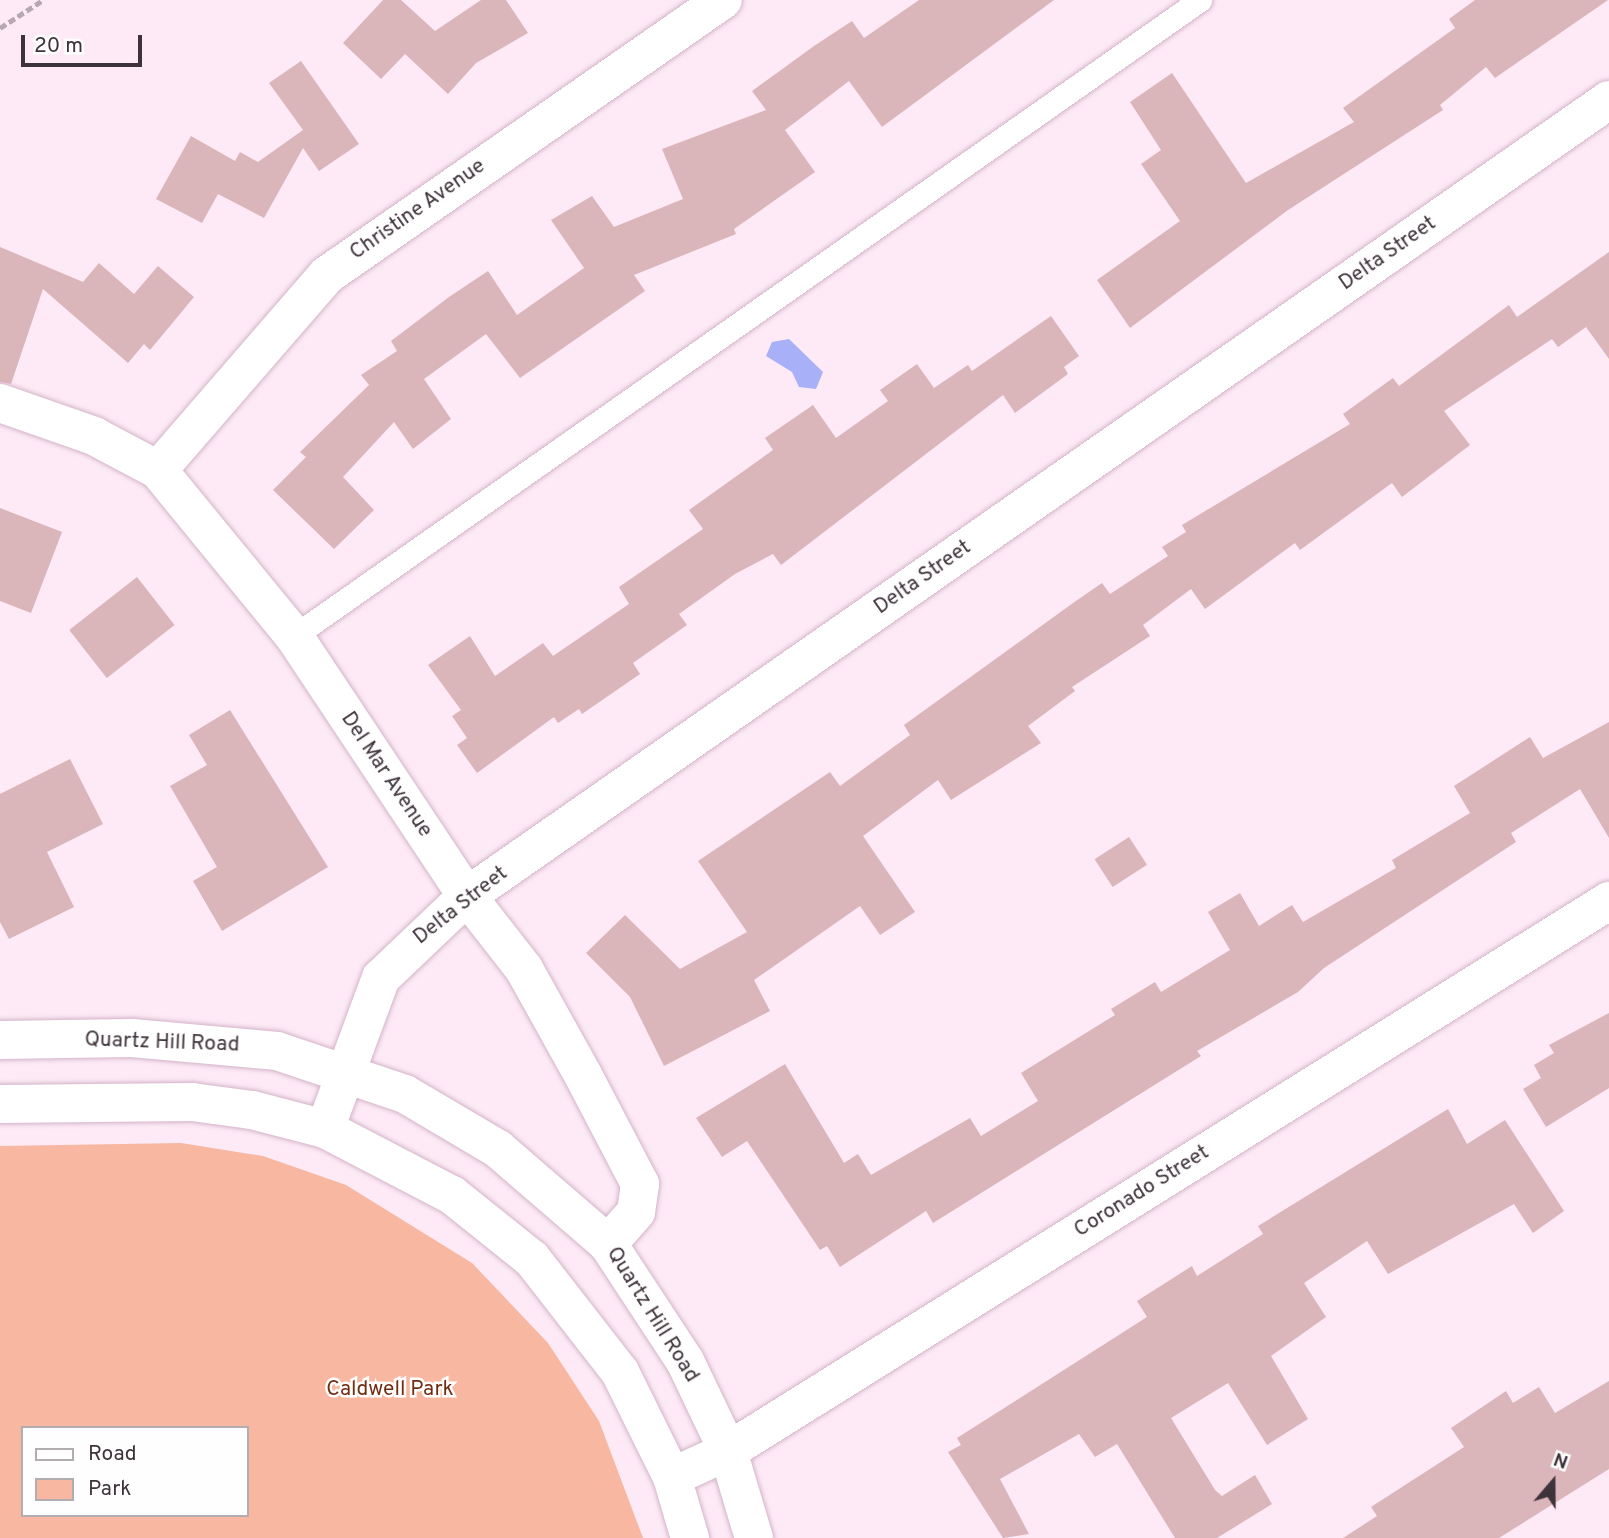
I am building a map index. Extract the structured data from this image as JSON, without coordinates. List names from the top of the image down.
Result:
{
  "streets": {
    "street": [
      "Christine Avenue",
      "Delta Street",
      "Del Mar Avenue",
      "Quartz Hill Road",
      "Coronado Street"
    ]
  },
  "crossings": [
    ["Christine Avenue", "Del Mar Avenue"],
    ["Delta Street", "Del Mar Avenue"],
    ["Delta Street", "Quartz Hill Road"],
    ["Del Mar Avenue", "Quartz Hill Road"],
    ["Quartz Hill Road", "Coronado Street"]
  ],
  "parks": ["Caldwell Park"],
  "legend": ["Road", "Park"],
  "scale_bar": "20 m",
  "north": "top"
}
